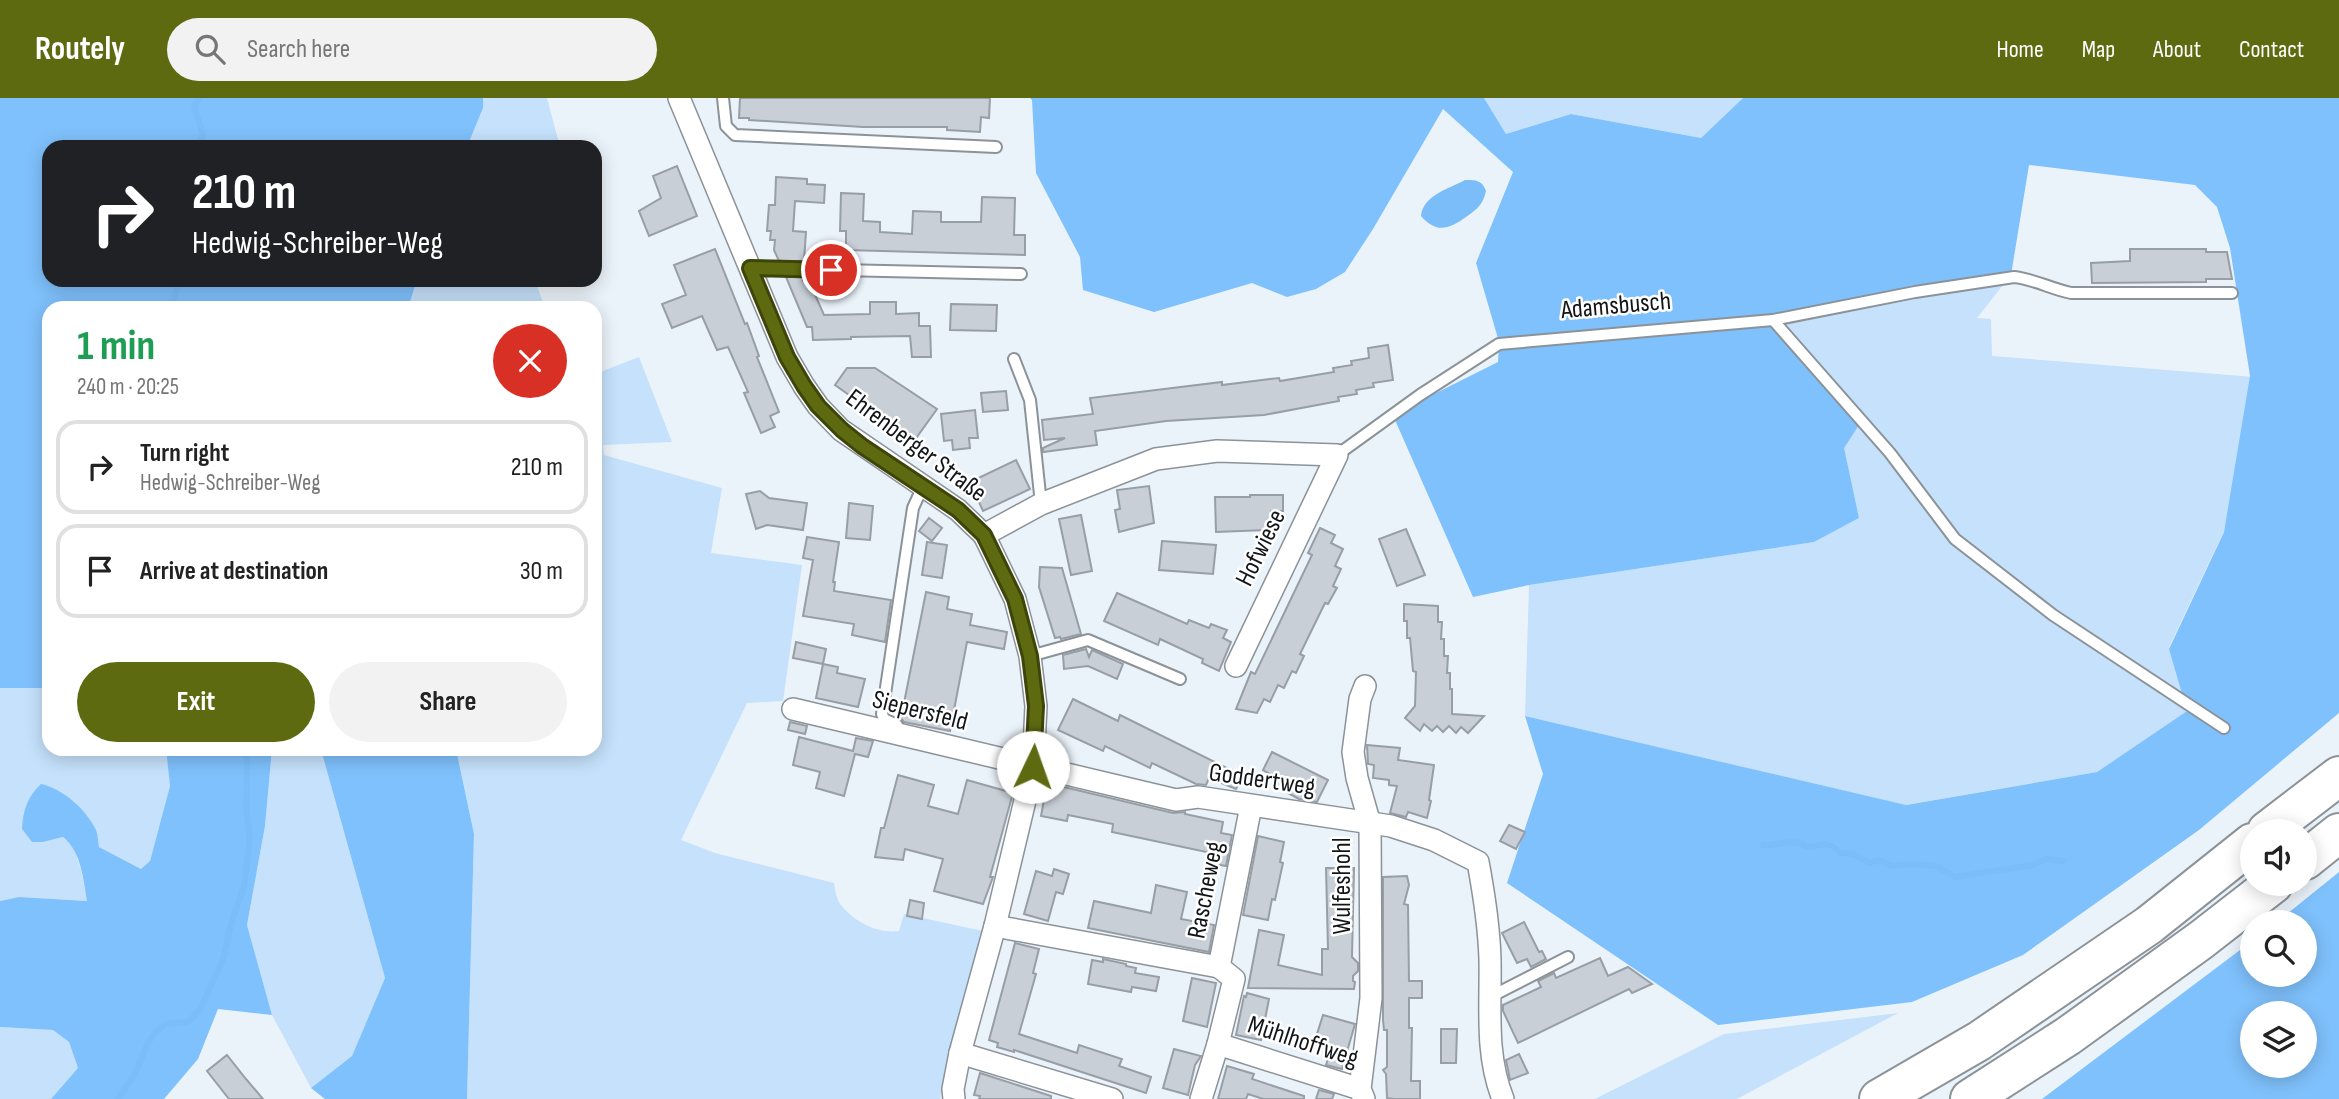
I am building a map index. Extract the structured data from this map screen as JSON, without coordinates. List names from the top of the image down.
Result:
{
  "streets": {
    "street": [
      "Ehrenberger Straße",
      "Hofwiese",
      "Siepersfeld",
      "Goddertweg",
      "Wulfeshohl",
      "Rascheweg",
      "Mühlhoffweg"
    ],
    "lane": ["Adamsbusch"]
  },
  "crossings": [
    ["Adamsbusch", "Hofwiese"],
    ["Ehrenberger Straße", "Siepersfeld"],
    ["Ehrenberger Straße", "Goddertweg"],
    ["Siepersfeld", "Goddertweg"],
    ["Goddertweg", "Wulfeshohl"],
    ["Goddertweg", "Rascheweg"],
    ["Wulfeshohl", "Mühlhoffweg"],
    ["Rascheweg", "Mühlhoffweg"]
  ],
  "page": {
    "header": "Routely",
    "search": "Search here",
    "nav": [
      "Home",
      "Map",
      "About",
      "Contact"
    ],
    "turn": ["210 m", "Hedwig-Schreiber-Weg"],
    "heading": ["1 min", "240 m · 20:25"],
    "list": [
      {
        "name": "Turn right",
        "note": "Hedwig-Schreiber-Weg",
        "value": "210 m"
      },
      {
        "name": "Arrive at destination",
        "value": "30 m"
      }
    ],
    "buttons": ["Exit", "Share"]
  }
}
